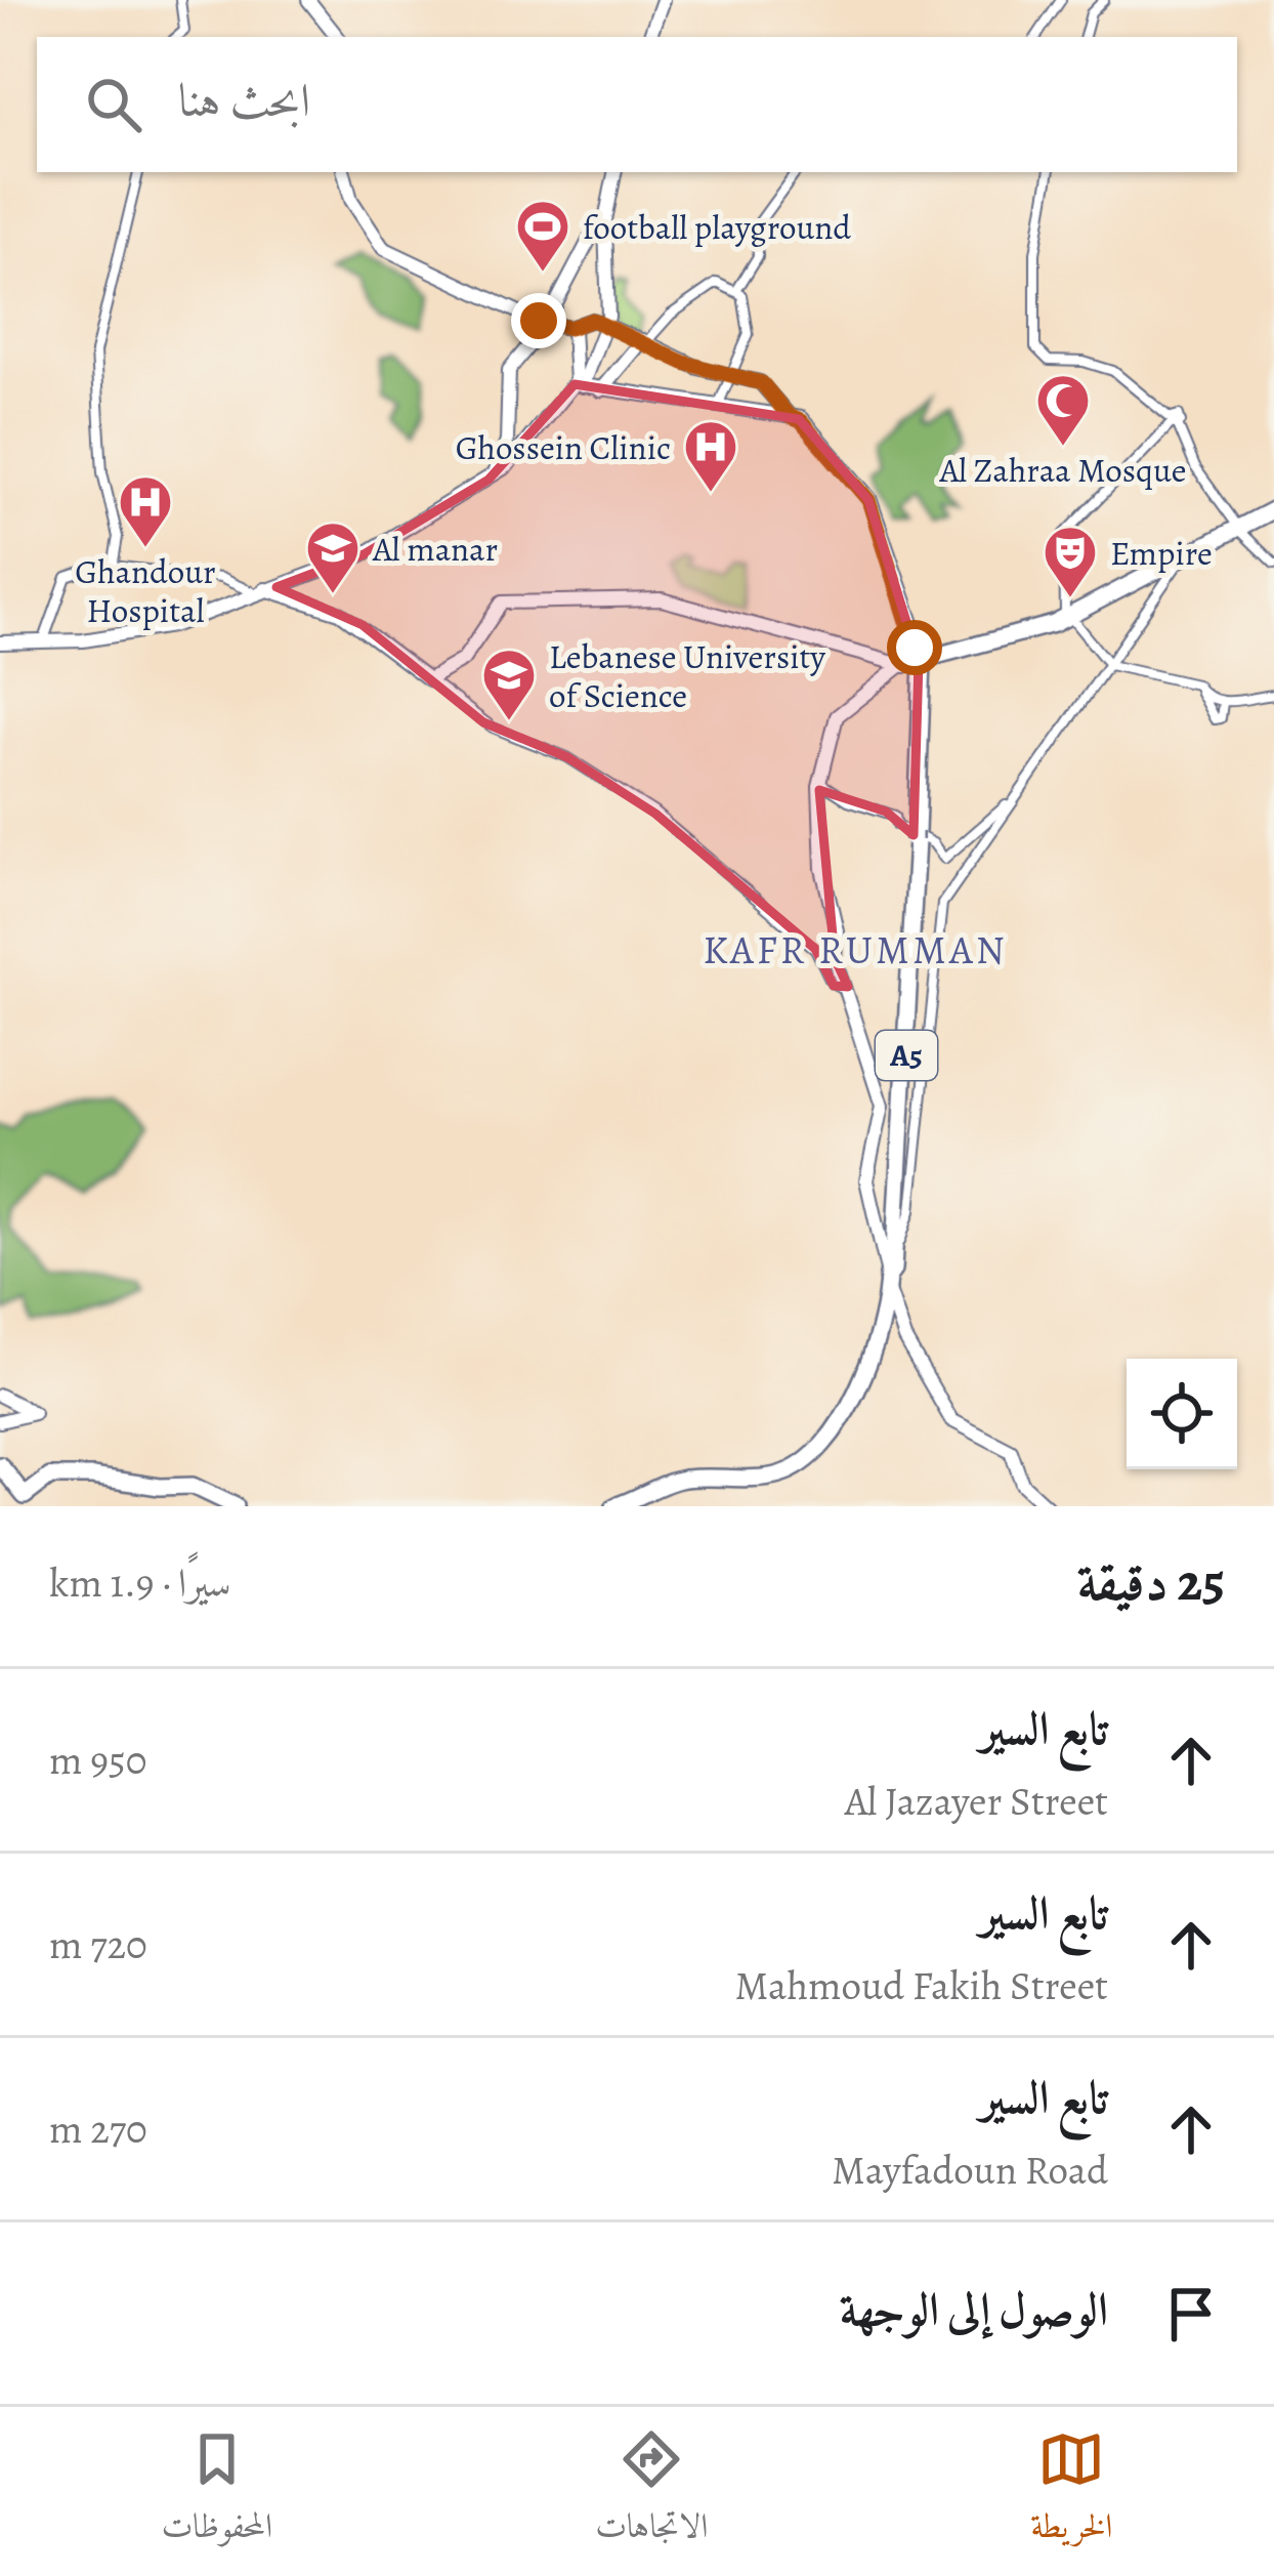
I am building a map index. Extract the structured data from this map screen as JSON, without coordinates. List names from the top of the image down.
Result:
{
  "streets": {
    "highway": ["A5"]
  },
  "districts": ["KAFR RUMMAN"],
  "places": {
    "sports": ["football playground"],
    "mosque": ["Al Zahraa Mosque"],
    "hospital": ["Ghossein Clinic", "Ghandour Hospital"],
    "school or university": ["Al manar", "Lebanese University of Science"],
    "theatre": ["Empire"]
  },
  "page": {
    "search": "ابحث هنا",
    "heading": ["25 دقيقة", "سيرًا · 1.9 km"],
    "list": [
      ["تابع السير", "Al Jazayer Street", "950 m"],
      ["تابع السير", "Mahmoud Fakih Street", "720 m"],
      ["تابع السير", "Mayfadoun Road", "270 m"],
      "الوصول إلى الوجهة"
    ],
    "nav": ["الخريطة", "الاتجاهات", "المحفوظات"]
  }
}
